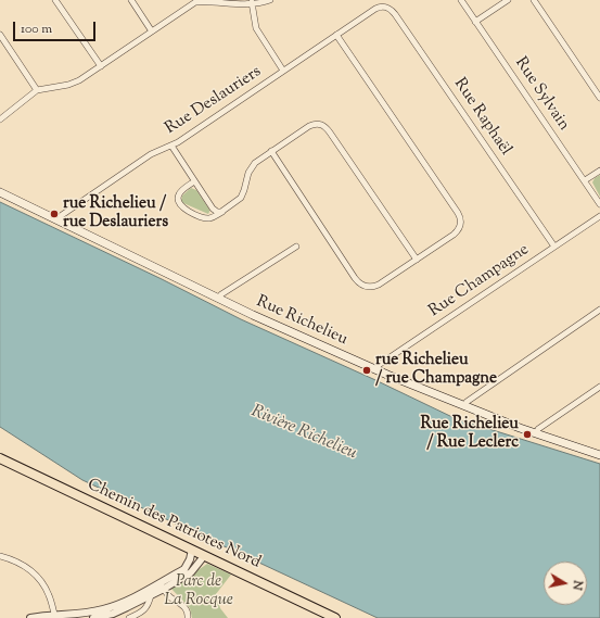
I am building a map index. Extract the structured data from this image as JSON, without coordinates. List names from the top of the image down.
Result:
{
  "streets": {
    "main road": ["Rue Richelieu", "Chemin des Patriotes Nord"],
    "street": [
      "Rue Sylvain",
      "Rue Deslauriers",
      "Rue Raphaël",
      "Rue Champagne"
    ]
  },
  "crossings": [
    ["Rue Deslauriers", "Rue Raphaël"],
    ["Rue Deslauriers", "Rue Richelieu"],
    ["Rue Raphaël", "Rue Champagne"],
    ["Rue Champagne", "Rue Richelieu"]
  ],
  "water": ["Rivière Richelieu"],
  "parks": ["Parc de La Rocque"],
  "places": ["rue Richelieu / rue Deslauriers", "rue Richelieu / rue Champagne", "Rue Richelieu / Rue Leclerc"],
  "scale_bar": "100 m",
  "north": "right"
}
